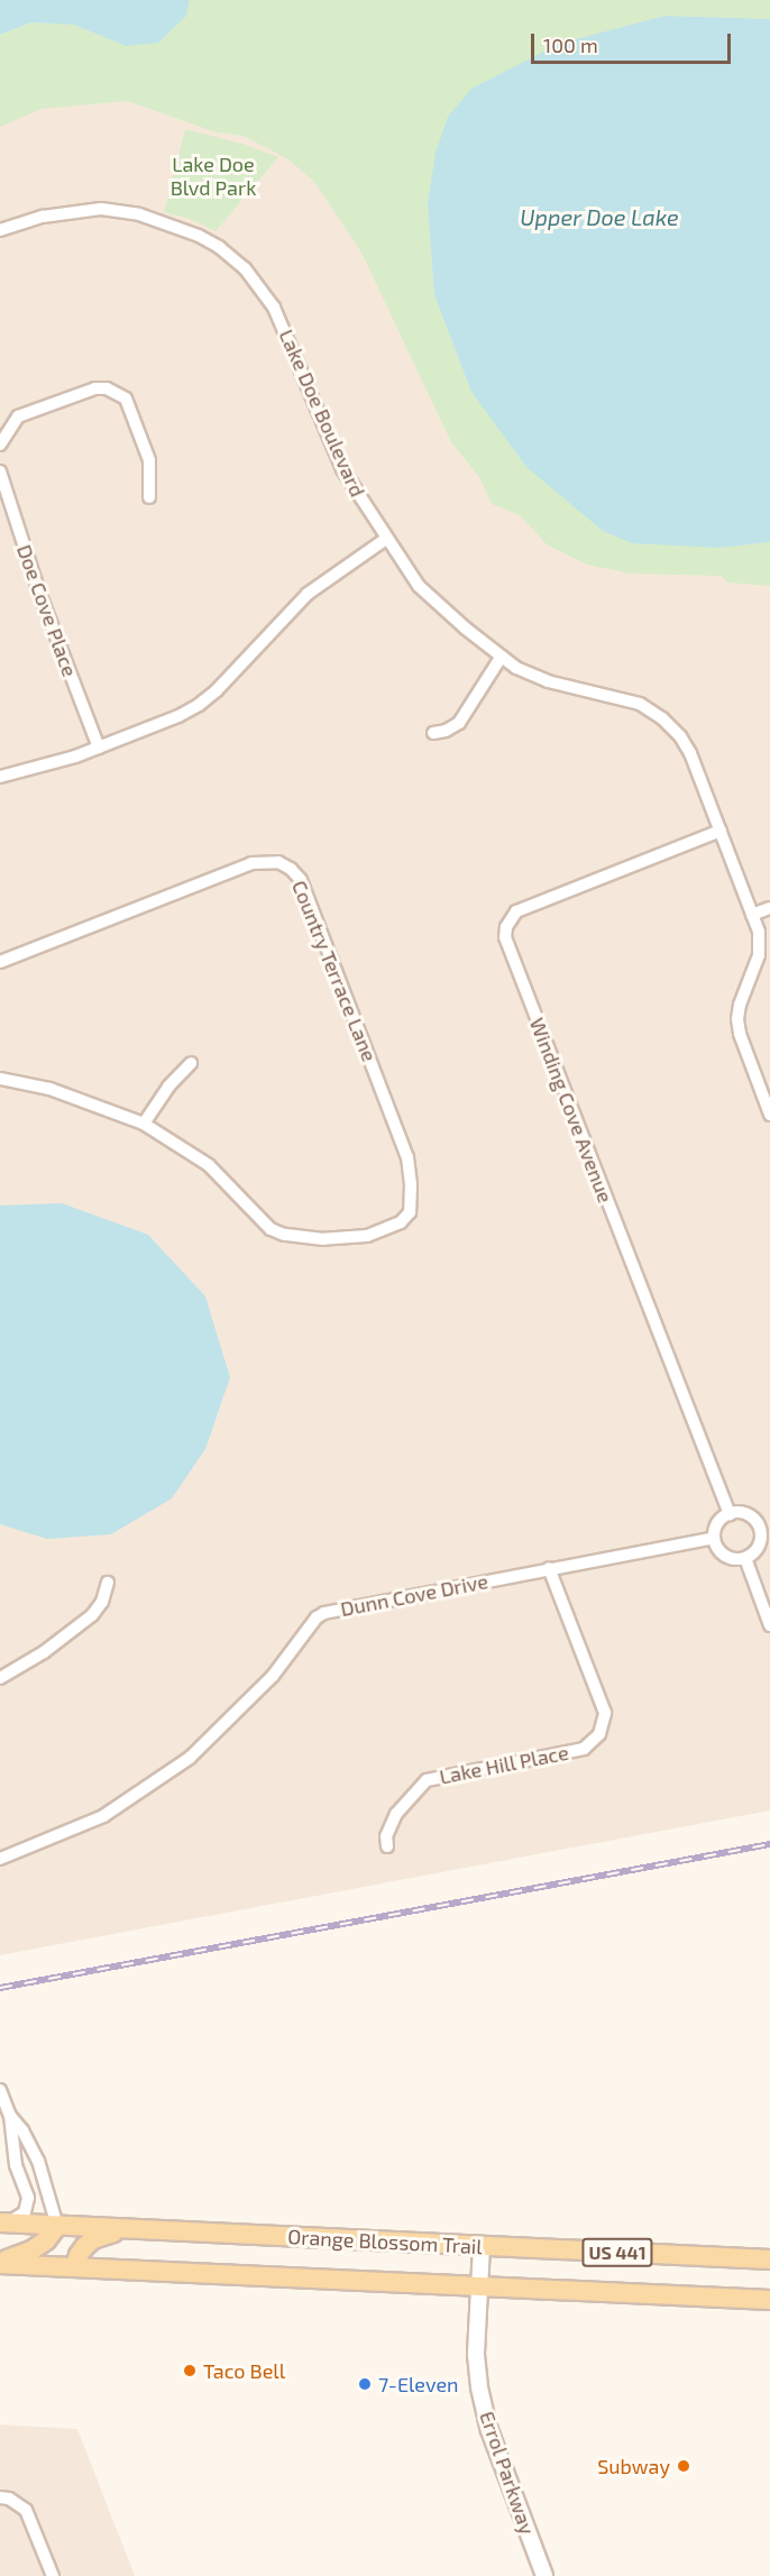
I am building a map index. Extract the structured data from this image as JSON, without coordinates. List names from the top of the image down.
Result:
{
  "streets": {
    "main road": ["Orange Blossom Trail", "US 441"],
    "street": [
      "Lake Doe Boulevard",
      "Doe Cove Place",
      "Country Terrace Lane",
      "Winding Cove Avenue",
      "Dunn Cove Drive",
      "Lake Hill Place",
      "Errol Parkway"
    ]
  },
  "crossings": [
    ["Lake Doe Boulevard", "Winding Cove Avenue"],
    ["Winding Cove Avenue", "Dunn Cove Drive"],
    ["Dunn Cove Drive", "Lake Hill Place"],
    ["Orange Blossom Trail", "Errol Parkway"]
  ],
  "water": ["Upper Doe Lake"],
  "parks": ["Lake Doe Blvd Park"],
  "places": ["Taco Bell", "7-Eleven", "Subway"],
  "scale_bar": "100 m"
}
